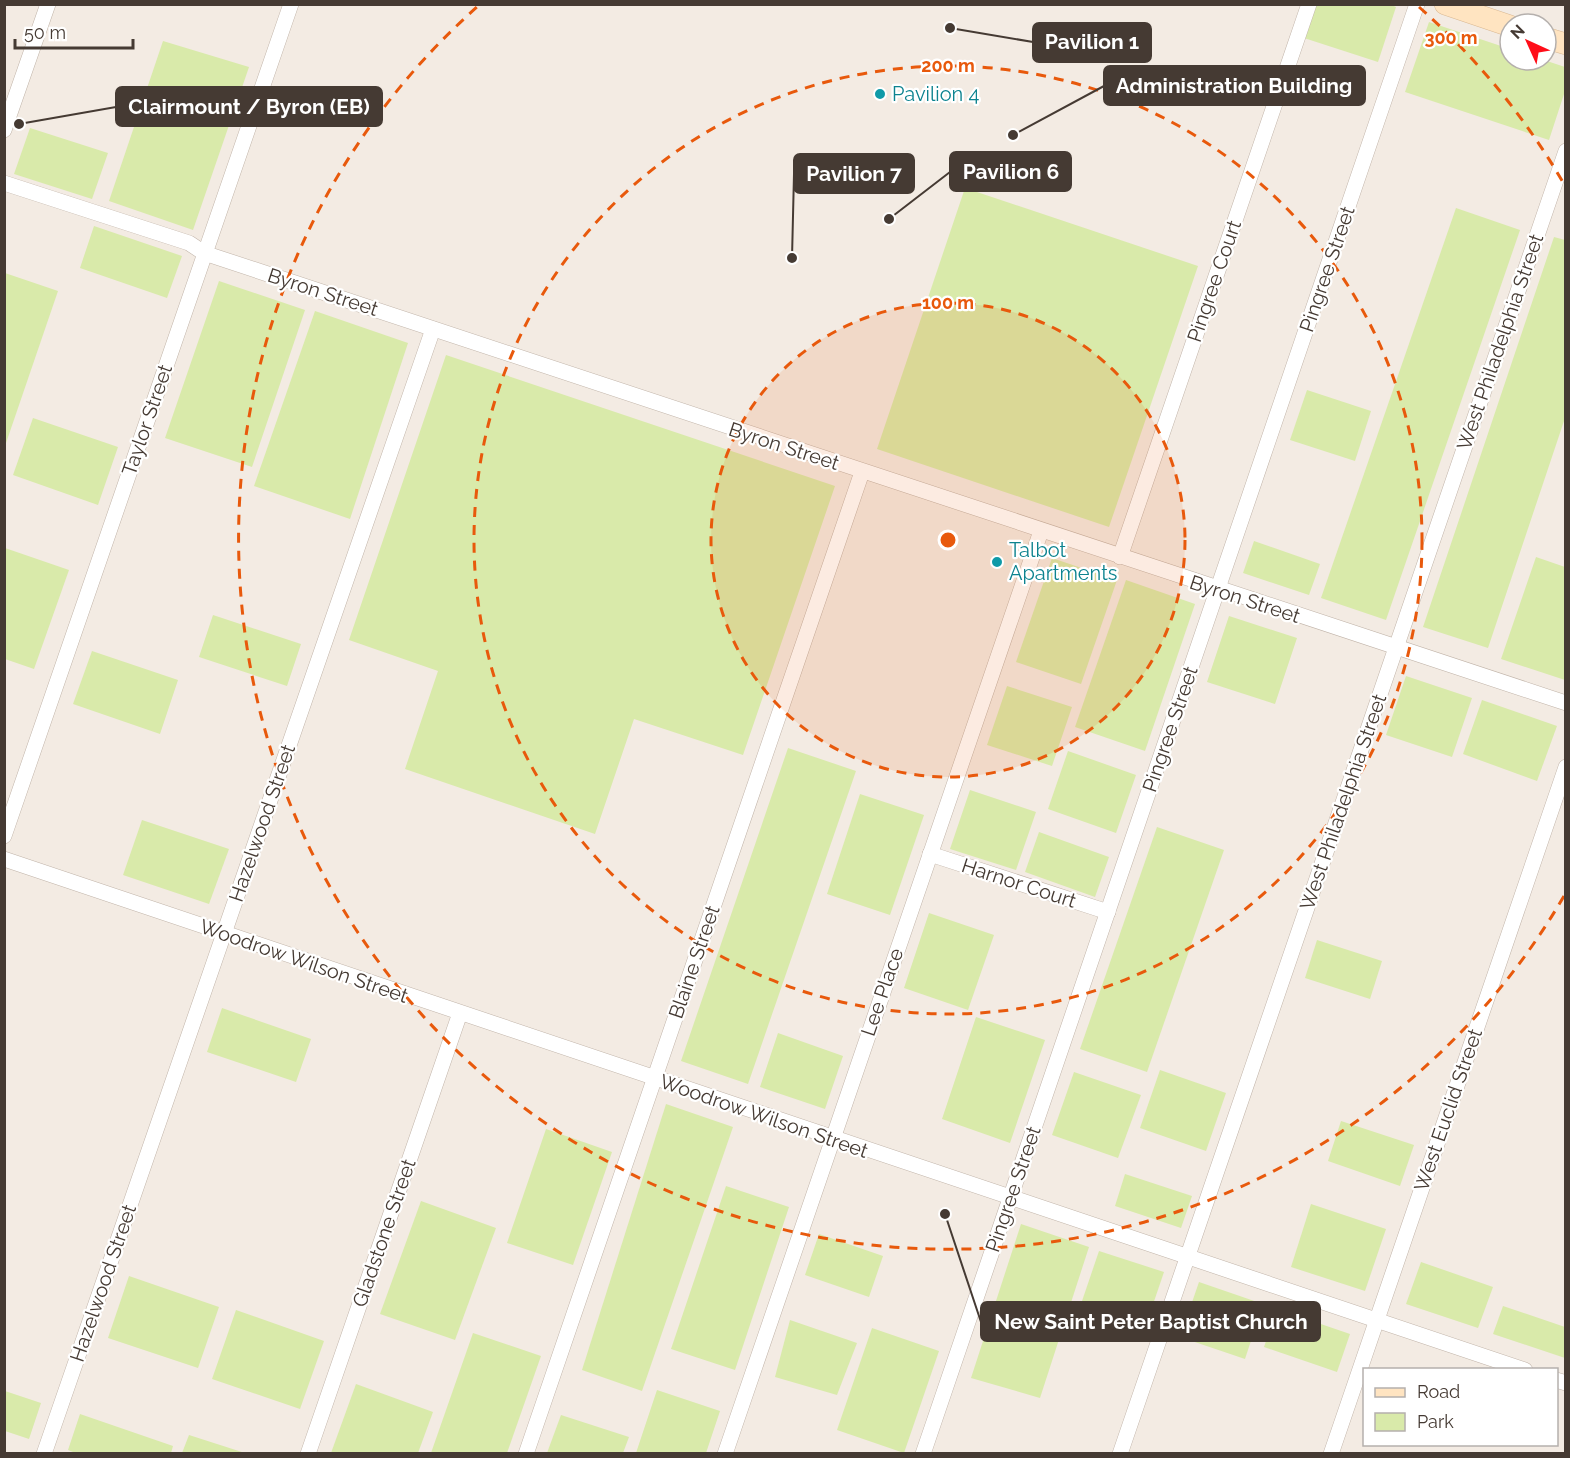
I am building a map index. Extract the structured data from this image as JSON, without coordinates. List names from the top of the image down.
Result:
{
  "streets": {
    "street": [
      "Pingree Street",
      "Pingree Court",
      "Byron Street",
      "West Philadelphia Street",
      "Taylor Street",
      "Hazelwood Street",
      "Harnor Court",
      "Woodrow Wilson Street",
      "Blaine Street",
      "Lee Place",
      "West Euclid Street",
      "Gladstone Street"
    ]
  },
  "crossings": [
    ["Pingree Street", "Byron Street"],
    ["Pingree Street", "Harnor Court"],
    ["Pingree Street", "Woodrow Wilson Street"],
    ["Pingree Court", "Byron Street"],
    ["Byron Street", "West Philadelphia Street"],
    ["Byron Street", "Taylor Street"],
    ["Byron Street", "Hazelwood Street"],
    ["Byron Street", "Blaine Street"],
    ["Byron Street", "Lee Place"],
    ["West Philadelphia Street", "Woodrow Wilson Street"],
    ["Hazelwood Street", "Woodrow Wilson Street"],
    ["Harnor Court", "Lee Place"],
    ["Woodrow Wilson Street", "Blaine Street"],
    ["Woodrow Wilson Street", "Lee Place"],
    ["Woodrow Wilson Street", "West Euclid Street"],
    ["Woodrow Wilson Street", "Gladstone Street"]
  ],
  "places": [
    "Pavilion 1",
    "Pavilion 4",
    "Clairmount / Byron (EB)",
    "Administration Building",
    "Pavilion 6",
    "Pavilion 7",
    "Talbot Apartments",
    "New Saint Peter Baptist Church"
  ],
  "legend": ["Road", "Park"],
  "scale_bar": "50 m",
  "north": "top left",
  "rings": ["300 m", "200 m", "100 m"]
}
